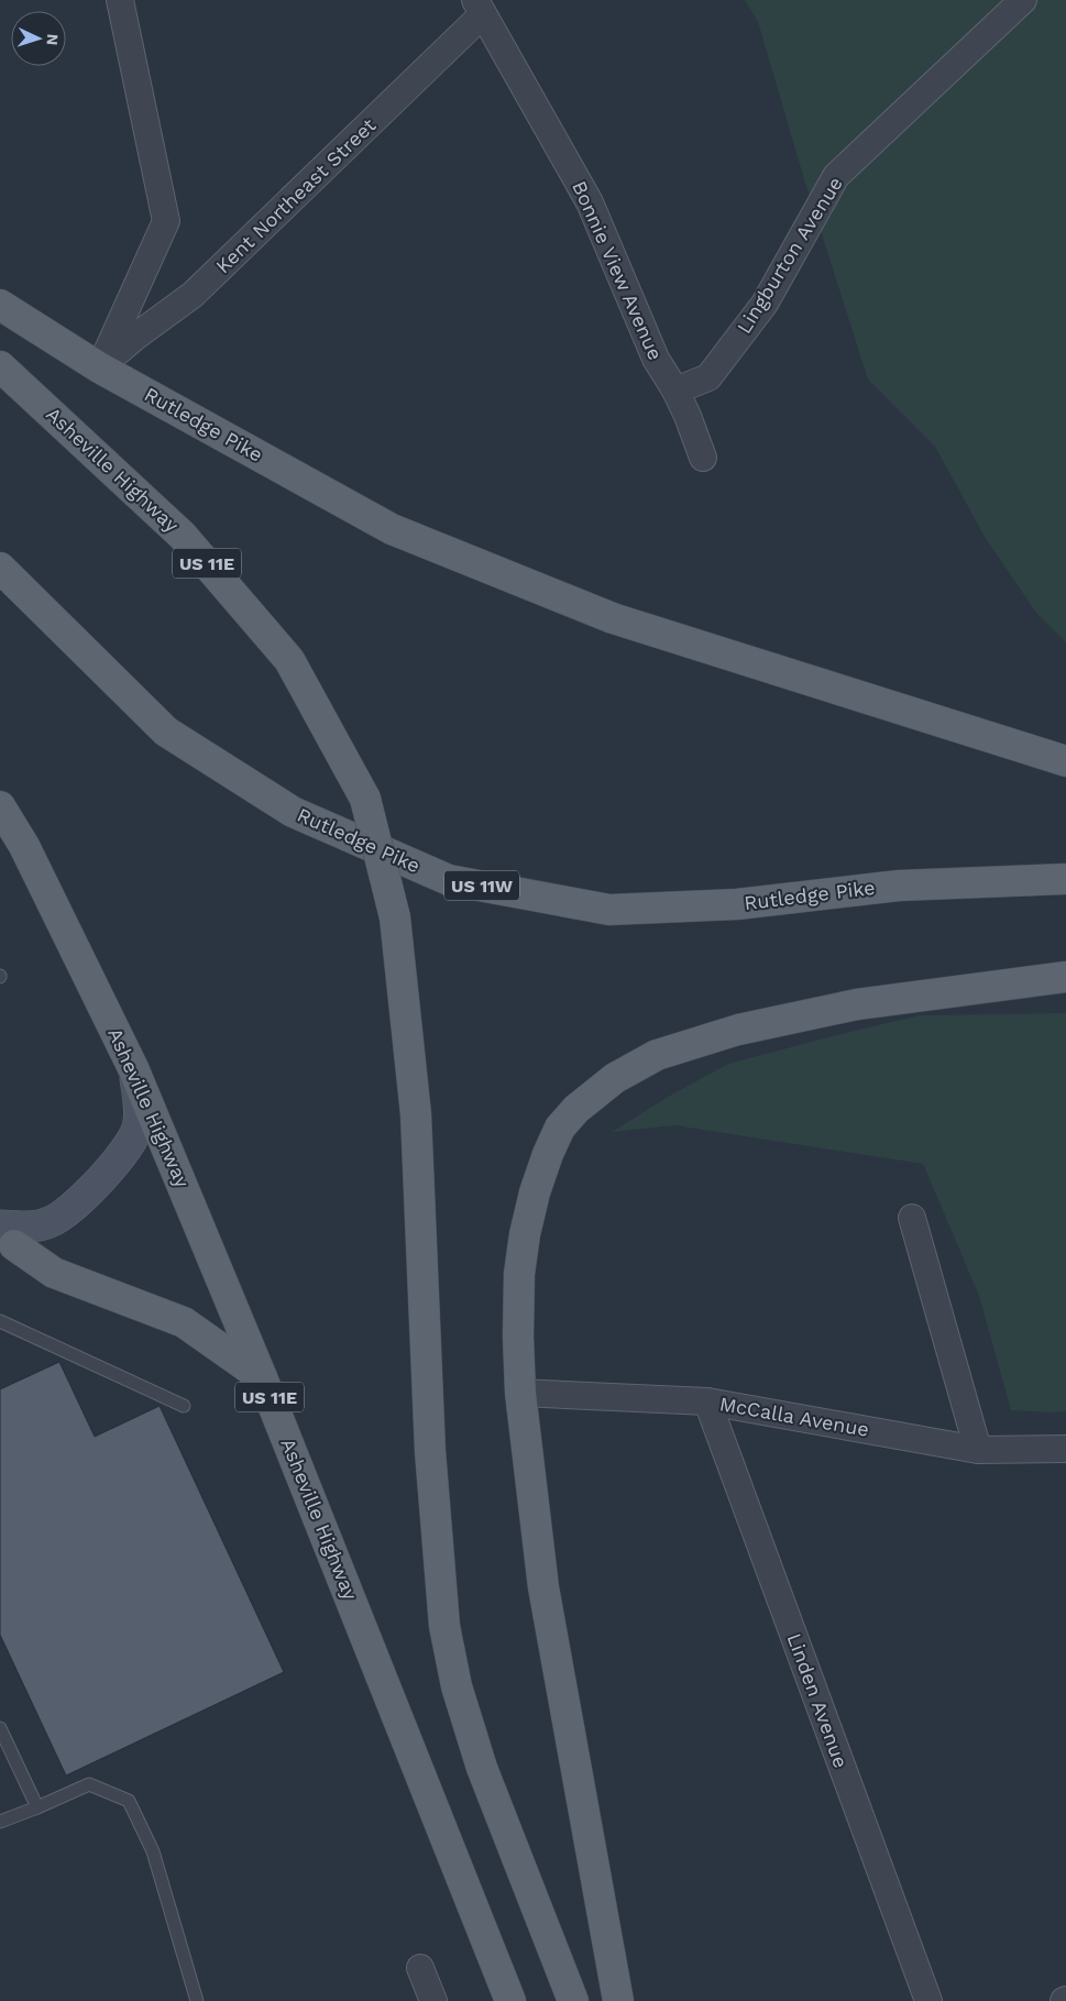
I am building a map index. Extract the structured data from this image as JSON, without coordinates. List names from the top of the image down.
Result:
{
  "streets": {
    "main road": [
      "Rutledge Pike",
      "Asheville Highway",
      "US 11E",
      "US 11W"
    ],
    "street": [
      "Kent Northeast Street",
      "Lingburton Avenue",
      "Bonnie View Avenue",
      "McCalla Avenue",
      "Linden Avenue"
    ]
  },
  "crossings": [
    ["Kent Northeast Street", "Bonnie View Avenue"],
    ["Kent Northeast Street", "Rutledge Pike"],
    ["Lingburton Avenue", "Bonnie View Avenue"],
    ["McCalla Avenue", "Linden Avenue"]
  ],
  "north": "right"
}
